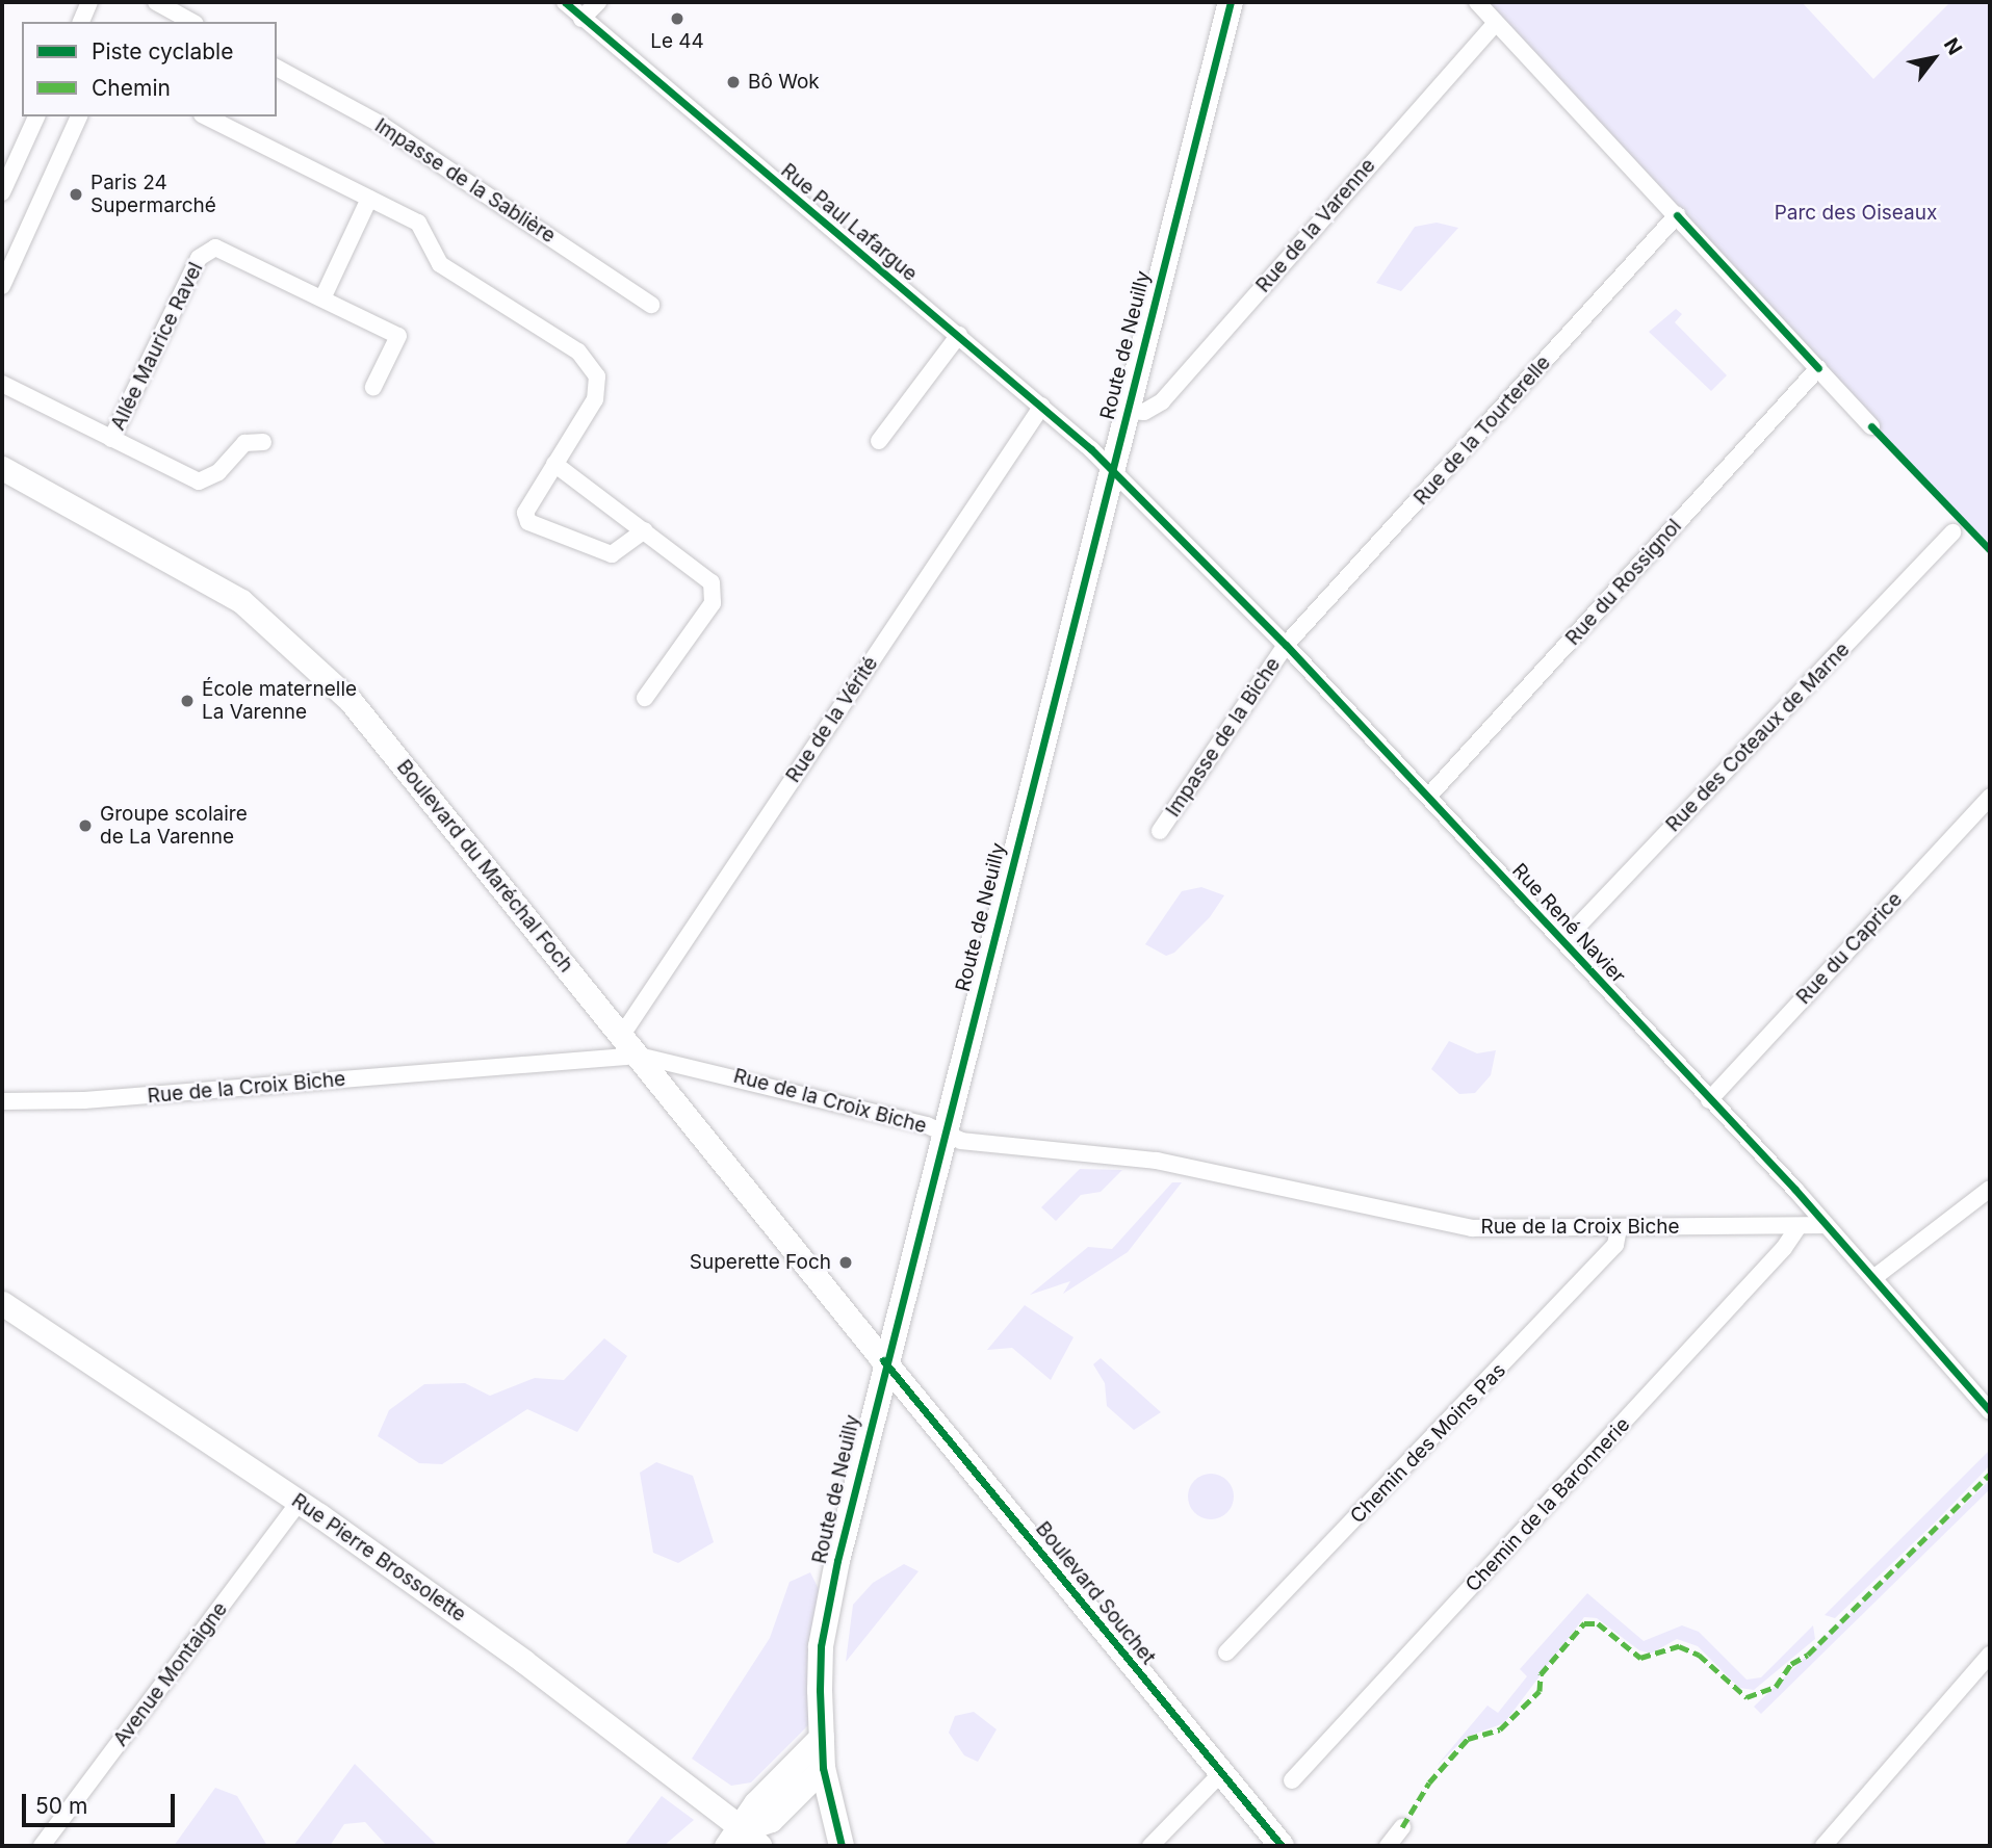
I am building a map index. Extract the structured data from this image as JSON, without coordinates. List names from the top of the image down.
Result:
{
  "streets": {
    "main road": [
      "Route de Neuilly",
      "Boulevard du Maréchal Foch",
      "Rue Pierre Brossolette",
      "Boulevard Souchet"
    ],
    "street": [
      "Impasse de la Sablière",
      "Rue Paul Lafargue",
      "Rue de la Varenne",
      "Allée Maurice Ravel",
      "Rue de la Tourterelle",
      "Rue du Rossignol",
      "Rue de la Vérité",
      "Impasse de la Biche",
      "Rue des Coteaux de Marne",
      "Rue René Navier",
      "Rue du Caprice",
      "Rue de la Croix Biche",
      "Chemin des Moins Pas",
      "Chemin de la Baronnerie",
      "Avenue Montaigne"
    ]
  },
  "crossings": [
    ["Rue Paul Lafargue", "Route de Neuilly"],
    ["Rue Paul Lafargue", "Rue de la Vérité"],
    ["Rue Paul Lafargue", "Rue René Navier"],
    ["Rue de la Varenne", "Route de Neuilly"],
    ["Route de Neuilly", "Boulevard du Maréchal Foch"],
    ["Route de Neuilly", "Rue René Navier"],
    ["Route de Neuilly", "Rue de la Croix Biche"],
    ["Route de Neuilly", "Boulevard Souchet"],
    ["Rue de la Tourterelle", "Impasse de la Biche"],
    ["Rue de la Tourterelle", "Rue René Navier"],
    ["Rue du Rossignol", "Rue René Navier"],
    ["Rue de la Vérité", "Boulevard du Maréchal Foch"],
    ["Impasse de la Biche", "Rue René Navier"],
    ["Rue des Coteaux de Marne", "Rue René Navier"],
    ["Boulevard du Maréchal Foch", "Rue de la Croix Biche"],
    ["Boulevard du Maréchal Foch", "Boulevard Souchet"],
    ["Rue René Navier", "Rue du Caprice"],
    ["Rue René Navier", "Rue de la Croix Biche"],
    ["Rue de la Croix Biche", "Chemin des Moins Pas"],
    ["Rue de la Croix Biche", "Chemin de la Baronnerie"],
    ["Rue Pierre Brossolette", "Avenue Montaigne"]
  ],
  "parks": ["Parc des Oiseaux"],
  "places": [
    "Le 44",
    "Bô Wok",
    "Paris 24 Supermarché",
    "École maternelle La Varenne",
    "Groupe scolaire de La Varenne",
    "Superette Foch"
  ],
  "legend": ["Piste cyclable", "Chemin"],
  "scale_bar": "50 m",
  "north": "top right"
}
